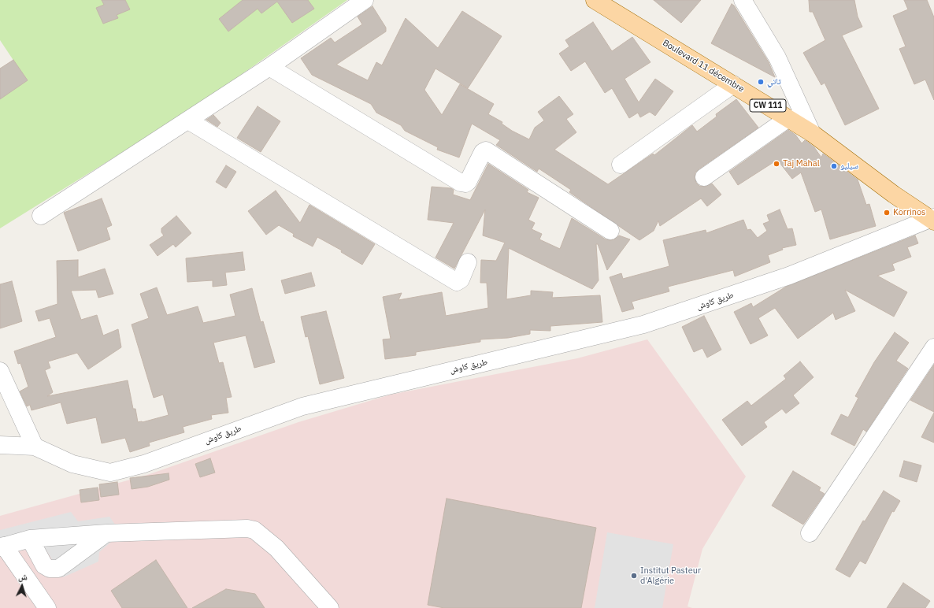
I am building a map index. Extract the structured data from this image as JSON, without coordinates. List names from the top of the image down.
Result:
{
  "streets": {
    "main road": ["Boulevard 11 décembre", "CW 111"],
    "street": ["طريق كاوش"]
  },
  "crossings": [
    ["Boulevard 11 décembre", "طريق كاوش"]
  ],
  "places": [
    "تاتي",
    "Taj Mahal",
    "سيليو",
    "Korrinos",
    "Institut Pasteur d'Algérie"
  ],
  "north": "top"
}
